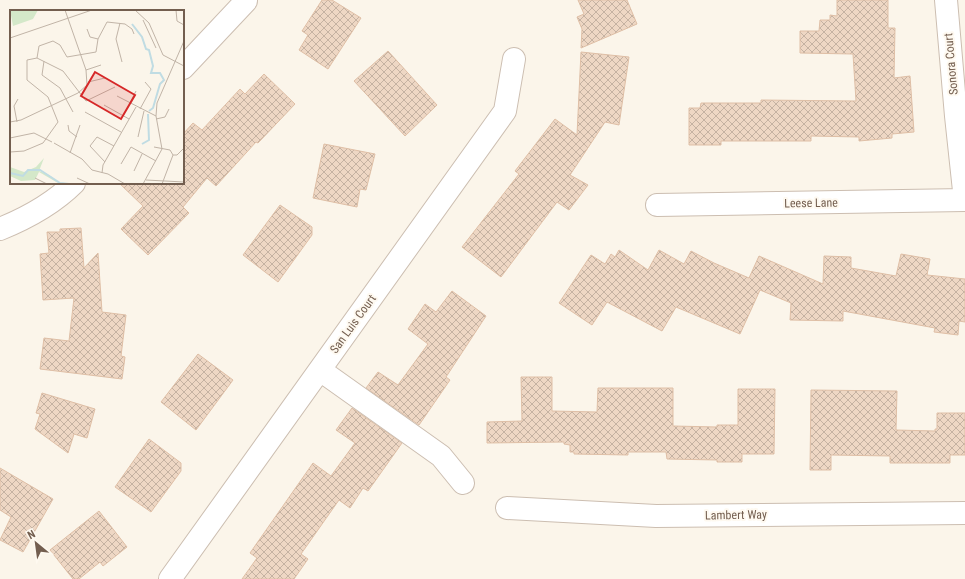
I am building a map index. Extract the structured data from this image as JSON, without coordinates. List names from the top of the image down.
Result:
{
  "streets": {
    "street": [
      "Sonora Court",
      "Leese Lane",
      "San Luis Court",
      "Lambert Way"
    ]
  },
  "crossings": [
    ["Sonora Court", "Leese Lane"]
  ],
  "north": "top left"
}
